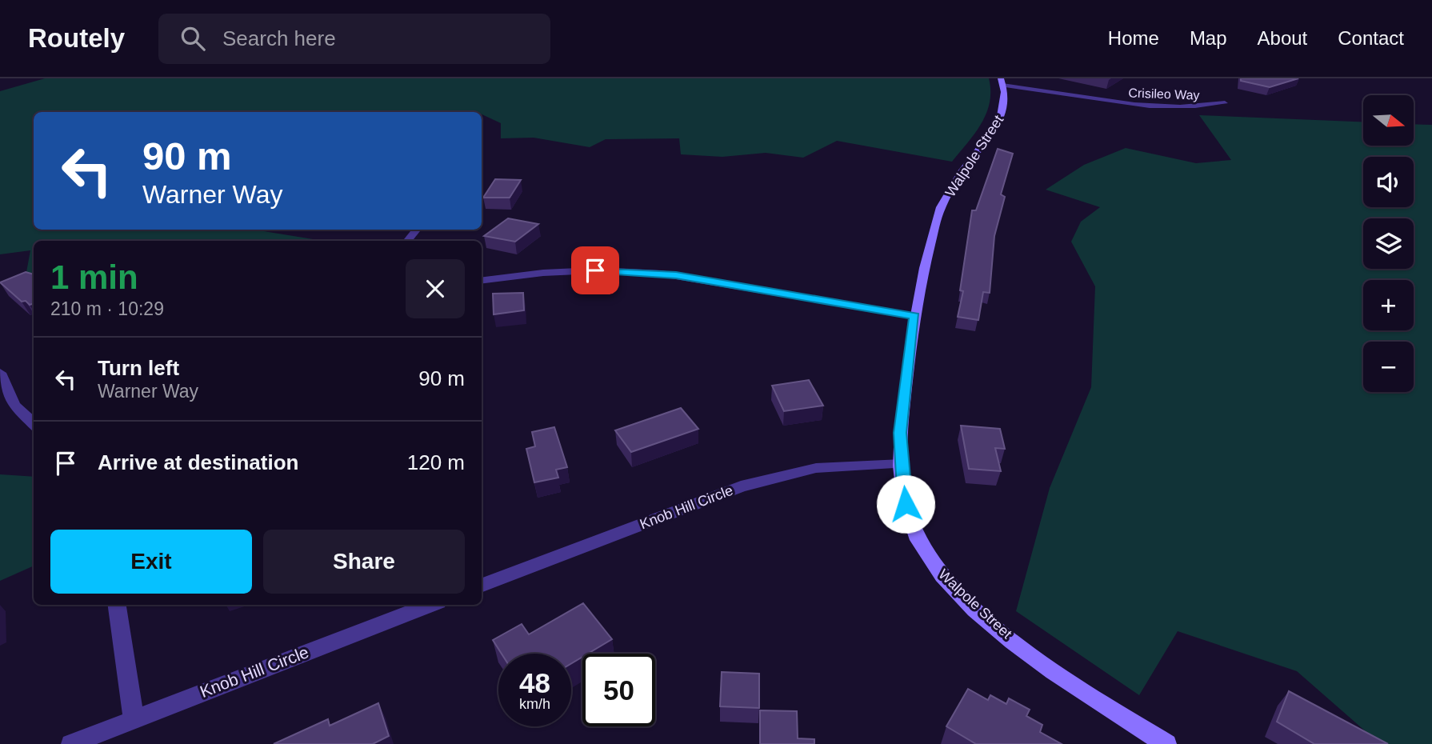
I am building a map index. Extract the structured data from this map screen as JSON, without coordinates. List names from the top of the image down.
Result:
{
  "streets": {
    "main road": ["Walpole Street"],
    "street": ["Crisileo Way", "Knob Hill Circle"]
  },
  "crossings": [
    ["Crisileo Way", "Walpole Street"],
    ["Walpole Street", "Knob Hill Circle"]
  ],
  "north": "right",
  "page": {
    "header": "Routely",
    "search": "Search here",
    "nav": [
      "Home",
      "Map",
      "About",
      "Contact"
    ],
    "map_buttons": ["+", "−"],
    "turn": ["90 m", "Warner Way"],
    "heading": ["1 min", "210 m · 10:29"],
    "list": [
      {
        "name": "Turn left",
        "note": "Warner Way",
        "value": "90 m"
      },
      {
        "name": "Arrive at destination",
        "value": "120 m"
      }
    ],
    "buttons": ["Exit", "Share"],
    "speed": "48 km/h",
    "limit": "50"
  }
}
